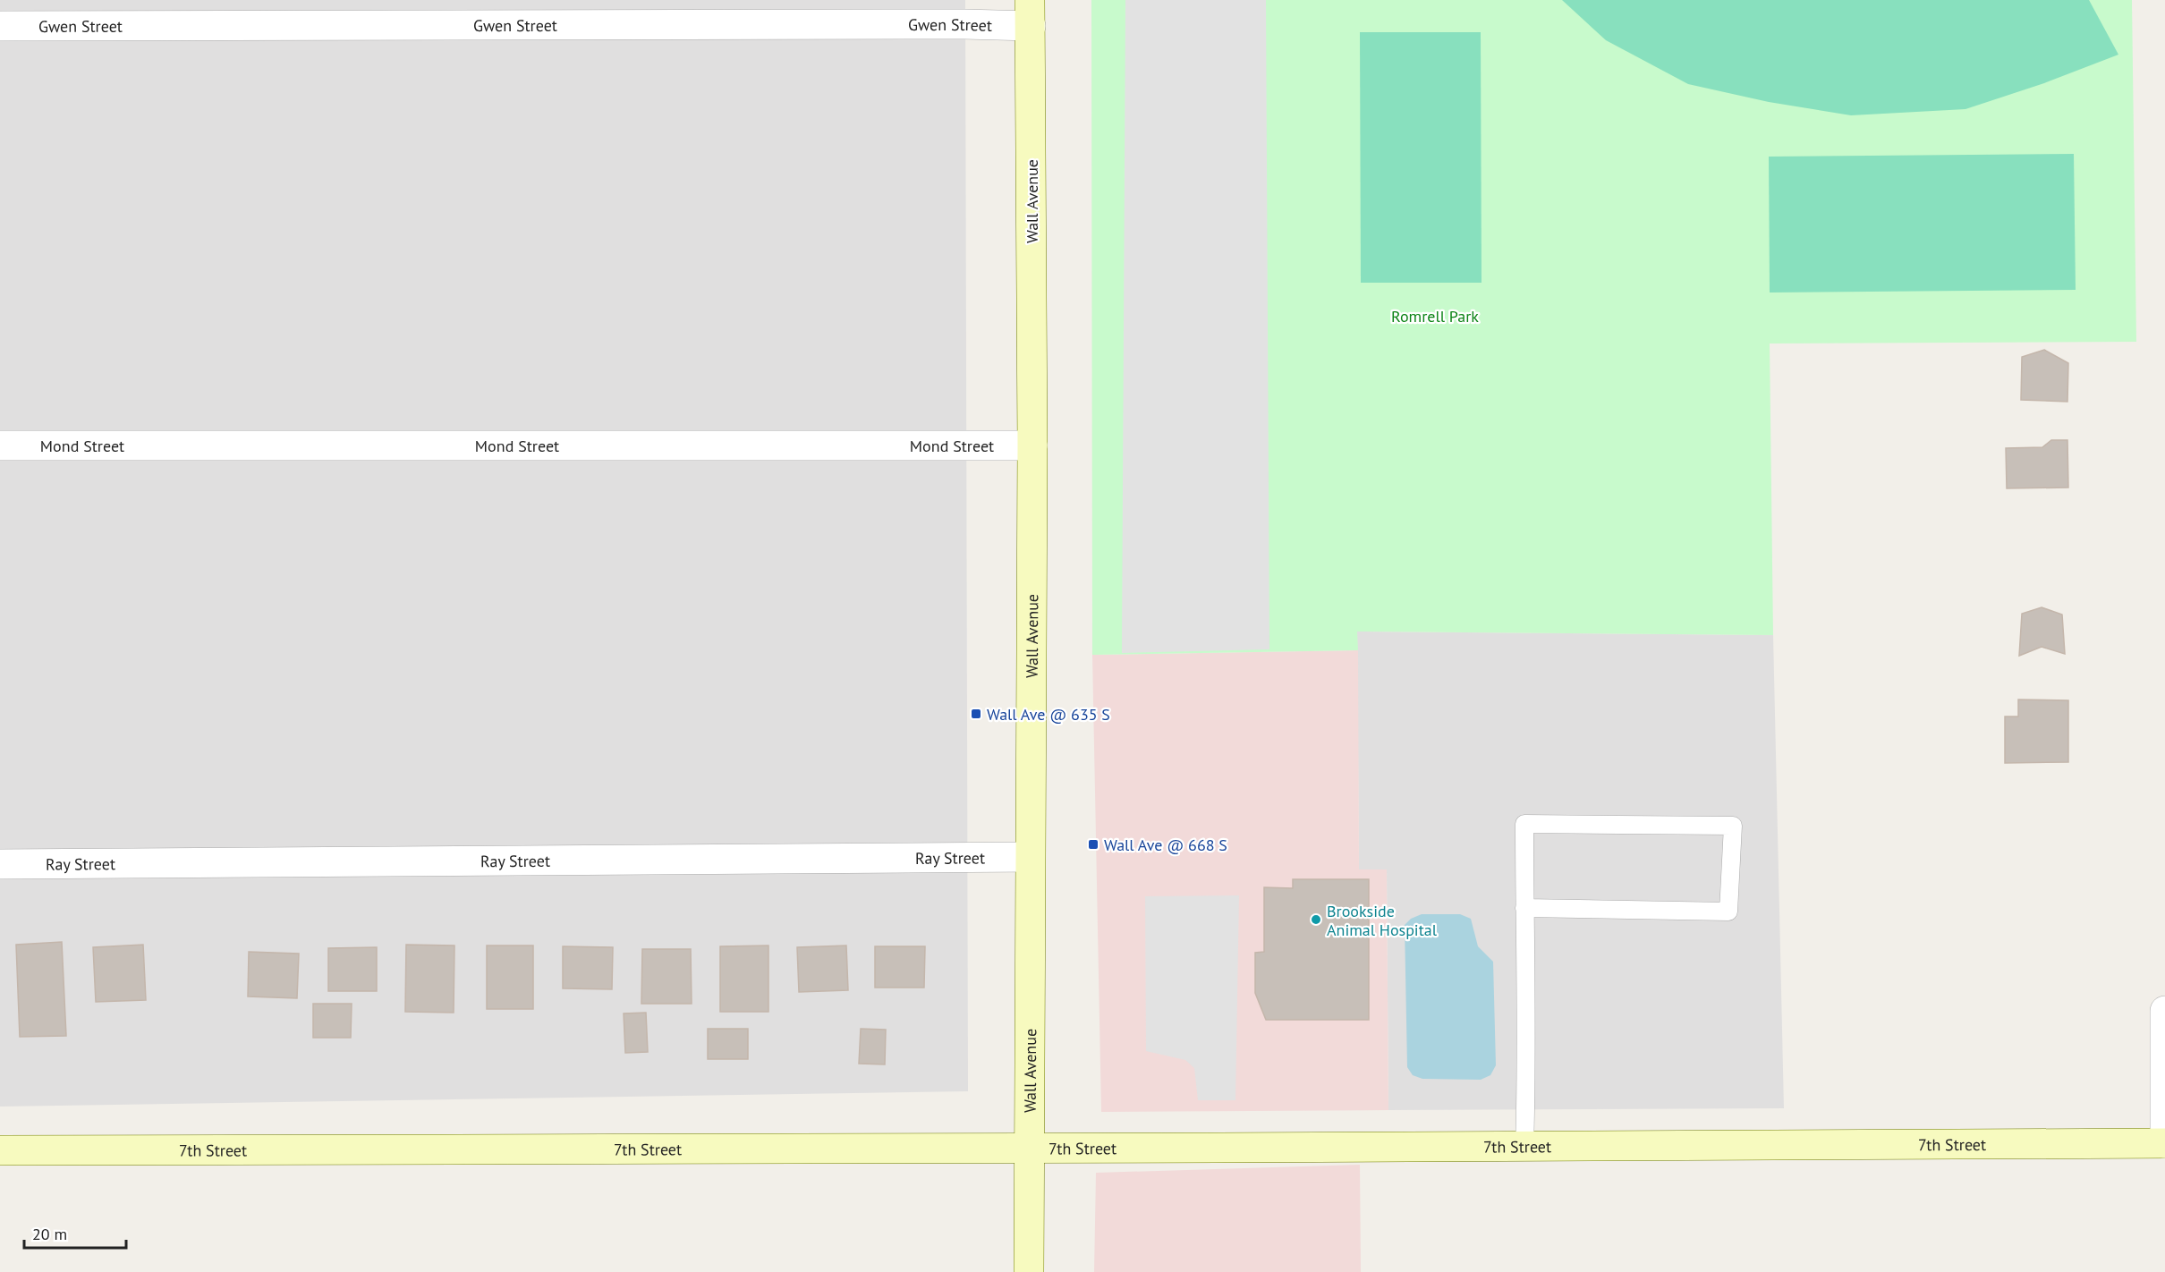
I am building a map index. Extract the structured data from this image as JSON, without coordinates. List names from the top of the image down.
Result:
{
  "streets": {
    "street": [
      "Gwen Street",
      "Wall Avenue",
      "Mond Street",
      "Ray Street",
      "7th Street"
    ]
  },
  "crossings": [
    ["Gwen Street", "Wall Avenue"],
    ["Wall Avenue", "Mond Street"],
    ["Wall Avenue", "Ray Street"],
    ["Wall Avenue", "7th Street"]
  ],
  "parks": ["Romrell Park"],
  "places": {
    "transit": ["Wall Ave @ 635 S", "Wall Ave @ 668 S"],
    "other": ["Brookside Animal Hospital"]
  },
  "scale_bar": "20 m"
}
